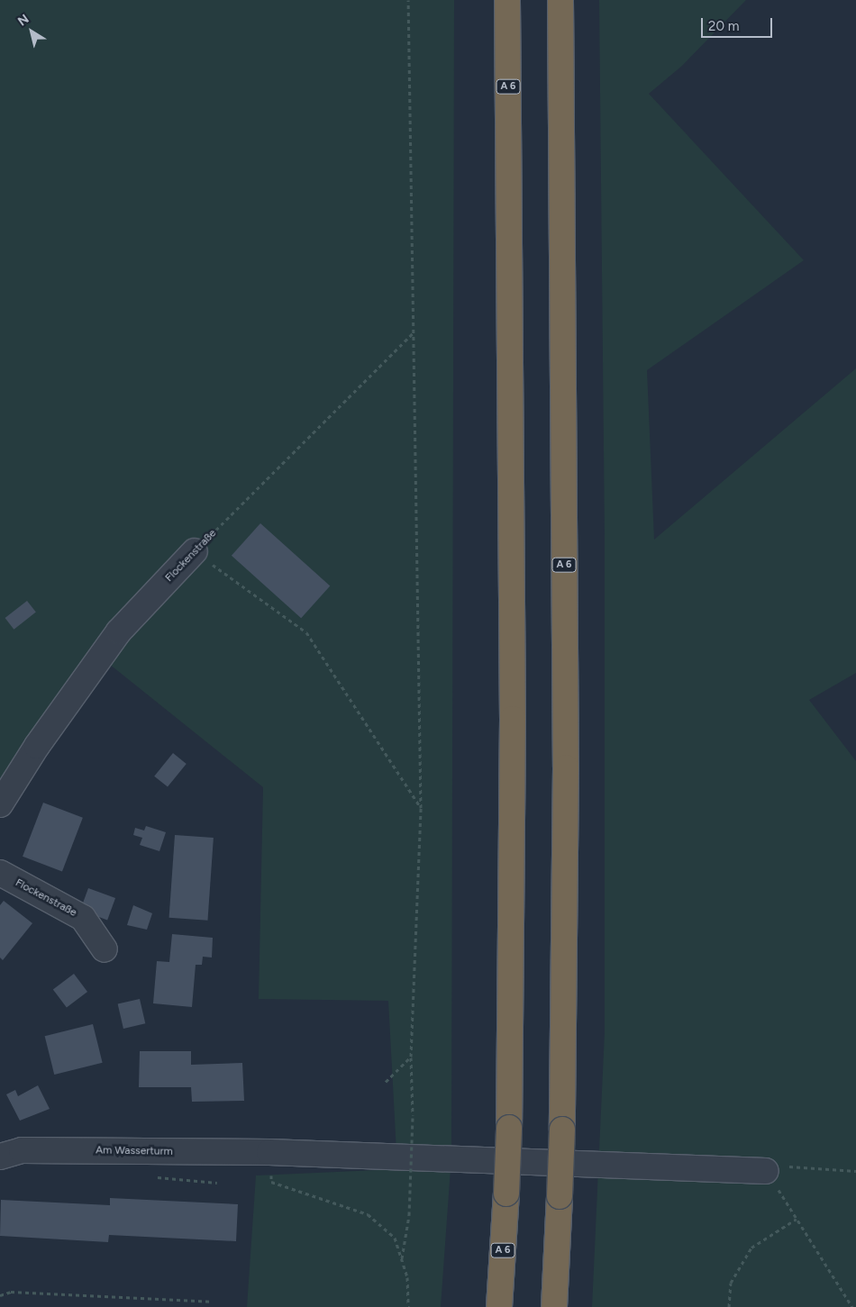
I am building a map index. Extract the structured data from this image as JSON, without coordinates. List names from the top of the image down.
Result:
{
  "streets": {
    "highway": ["A 6"],
    "street": ["Flockenstraße", "Am Wasserturm"]
  },
  "scale_bar": "20 m",
  "north": "top left"
}
